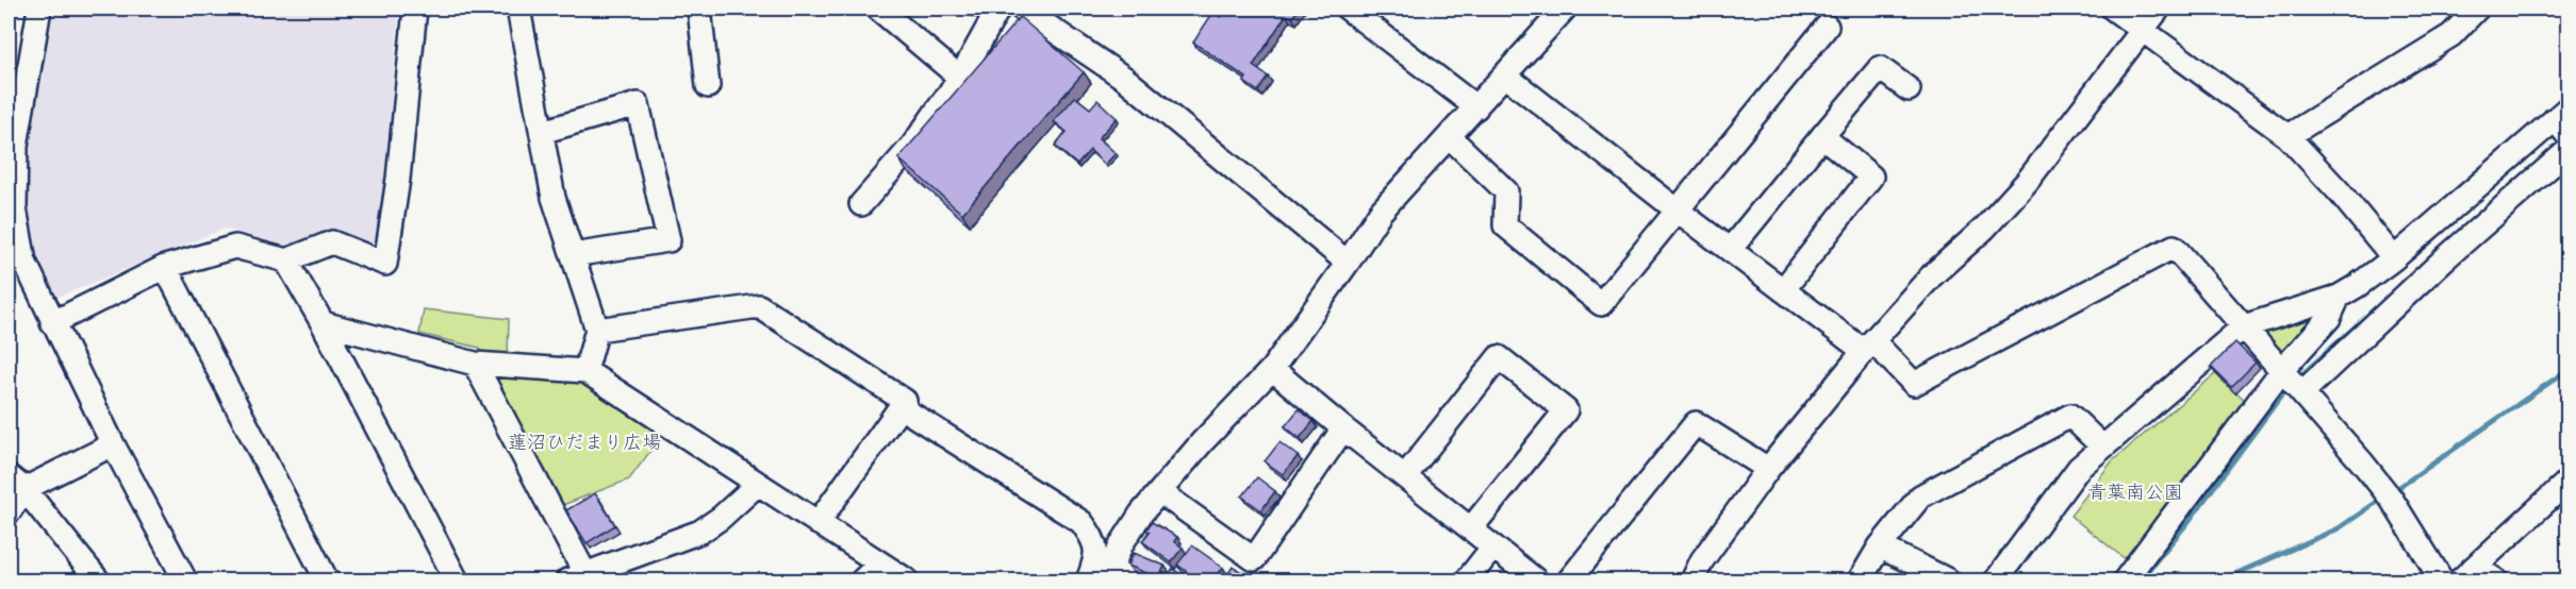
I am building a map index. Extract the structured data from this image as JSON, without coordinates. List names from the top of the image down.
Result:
{
  "parks": ["蓮沼ひだまり広場", "青葉南公園"]
}
